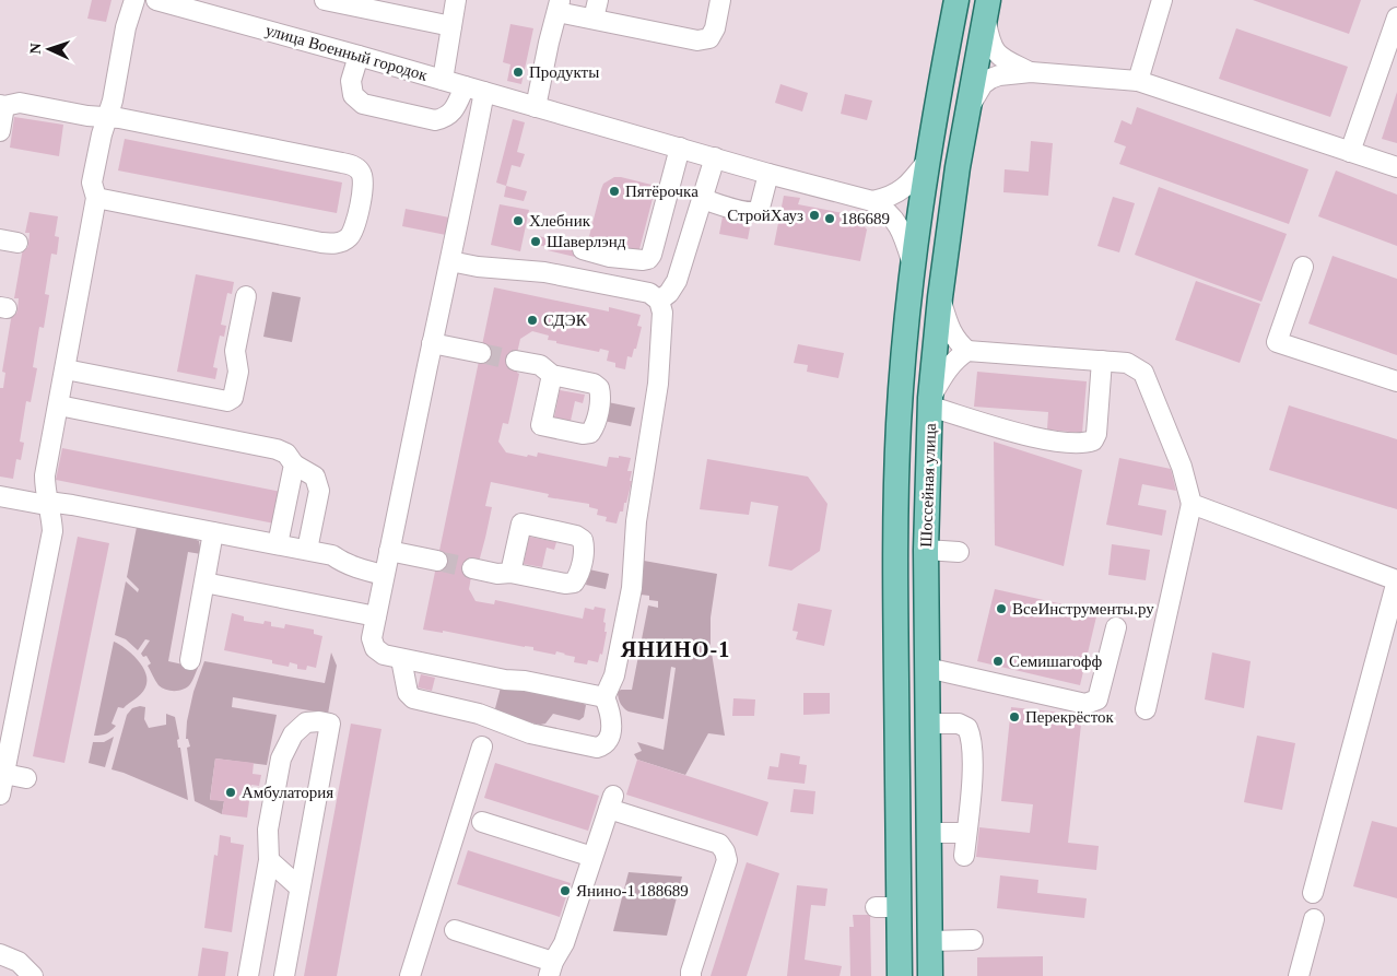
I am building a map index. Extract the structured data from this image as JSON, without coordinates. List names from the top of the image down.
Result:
{
  "streets": {
    "main road": ["Шоссейная улица"],
    "street": ["улица Военный городок"]
  },
  "districts": ["ЯНИНО-1"],
  "places": [
    "Продукты",
    "Пятёрочка",
    "СтройХауз",
    "186689",
    "Хлебник",
    "Шаверлэнд",
    "СДЭК",
    "ВсеИнструменты.ру",
    "Семишагофф",
    "Перекрёсток",
    "Амбулатория",
    "Янино-1 188689"
  ],
  "north": "left"
}
